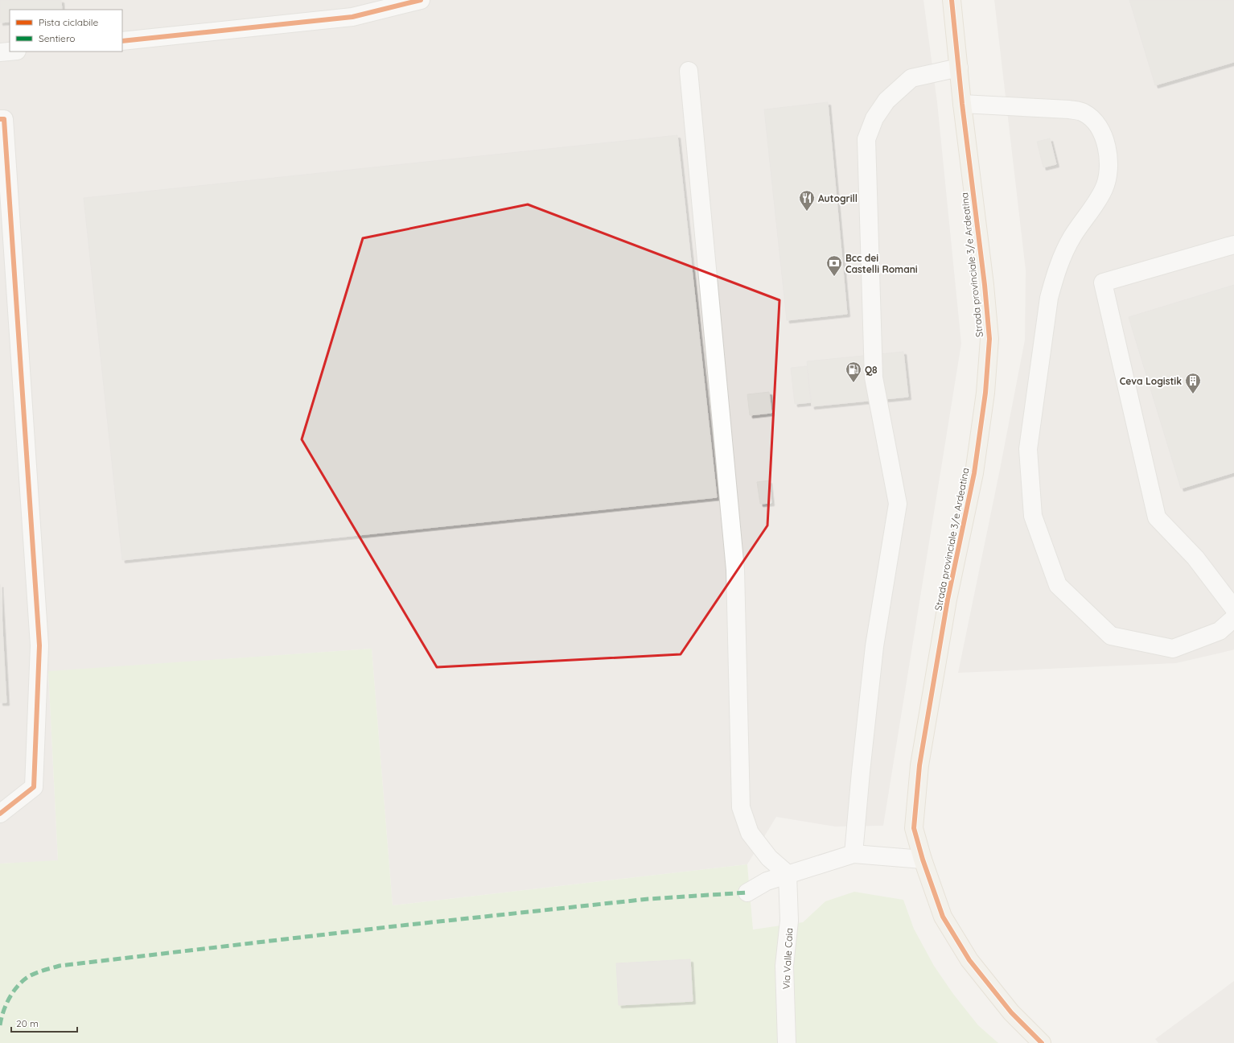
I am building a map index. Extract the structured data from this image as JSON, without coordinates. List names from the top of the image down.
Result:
{
  "streets": {
    "main road": ["Strada provinciale 3/e Ardeatina"],
    "street": ["Via Valle Caia"]
  },
  "places": {
    "restaurant": ["Autogrill"],
    "bank": ["Bcc dei Castelli Romani"],
    "fuel station": ["Q8"],
    "building": ["Ceva Logistik"]
  },
  "legend": ["Pista ciclabile", "Sentiero"],
  "scale_bar": "20 m"
}
